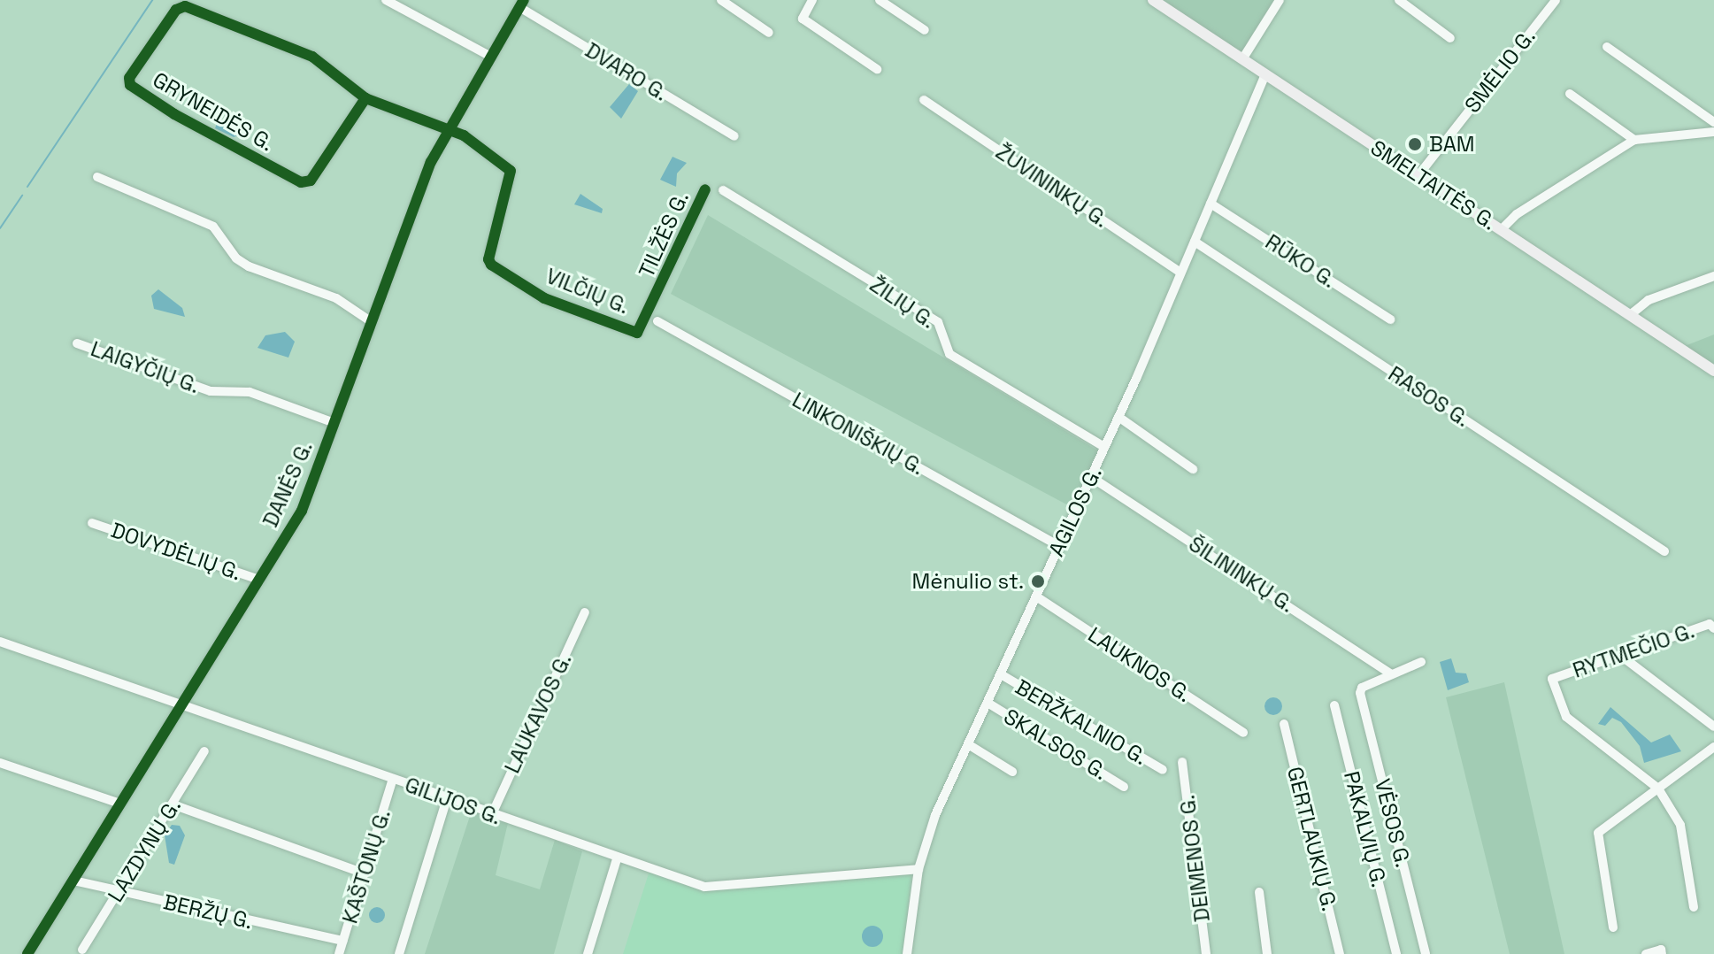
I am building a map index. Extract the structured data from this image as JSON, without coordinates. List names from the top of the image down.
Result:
{
  "streets": {
    "main road": ["SMELTAITĖS G."],
    "street": [
      "SMĖLIO G.",
      "DVARO G.",
      "GRYNEIDĖS G.",
      "ŽUVININKŲ G.",
      "TILŽĖS G.",
      "RŪKO G.",
      "VILČIŲ G.",
      "ŽILIŲ G.",
      "LAIGYČIŲ G.",
      "RASOS G.",
      "LINKONIŠKIŲ G.",
      "DANĖS G.",
      "AGILOS G.",
      "DOVYDĖLIŲ G.",
      "ŠILININKŲ G.",
      "RYTMEČIO G.",
      "LAUKNOS G.",
      "LAUKAVOS G.",
      "BERŽKALNIO G.",
      "SKALSOS G.",
      "GILIJOS G.",
      "VĖSOS G.",
      "PAKALVIŲ G.",
      "GERTLAUKIŲ G.",
      "LAZDYNŲ G.",
      "DEIMENOS G.",
      "KAŠTONŲ G.",
      "BERŽŲ G."
    ]
  },
  "crossings": [
    ["SMĖLIO G.", "SMELTAITĖS G."],
    ["DVARO G.", "DANĖS G."],
    ["GRYNEIDĖS G.", "VILČIŲ G."],
    ["GRYNEIDĖS G.", "DANĖS G."],
    ["SMELTAITĖS G.", "AGILOS G."],
    ["ŽUVININKŲ G.", "AGILOS G."],
    ["TILŽĖS G.", "VILČIŲ G."],
    ["RŪKO G.", "AGILOS G."],
    ["VILČIŲ G.", "DANĖS G."],
    ["ŽILIŲ G.", "AGILOS G."],
    ["LAIGYČIŲ G.", "DANĖS G."],
    ["RASOS G.", "AGILOS G."],
    ["LINKONIŠKIŲ G.", "AGILOS G."],
    ["DANĖS G.", "DOVYDĖLIŲ G."],
    ["DANĖS G.", "GILIJOS G."],
    ["DANĖS G.", "BERŽŲ G."],
    ["AGILOS G.", "ŠILININKŲ G."],
    ["AGILOS G.", "LAUKNOS G."],
    ["AGILOS G.", "BERŽKALNIO G."],
    ["AGILOS G.", "SKALSOS G."],
    ["AGILOS G.", "GILIJOS G."],
    ["ŠILININKŲ G.", "VĖSOS G."],
    ["LAUKAVOS G.", "GILIJOS G."],
    ["GILIJOS G.", "KAŠTONŲ G."],
    ["LAZDYNŲ G.", "BERŽŲ G."],
    ["KAŠTONŲ G.", "BERŽŲ G."]
  ],
  "places": ["BAM", "Mėnulio st."]
}
